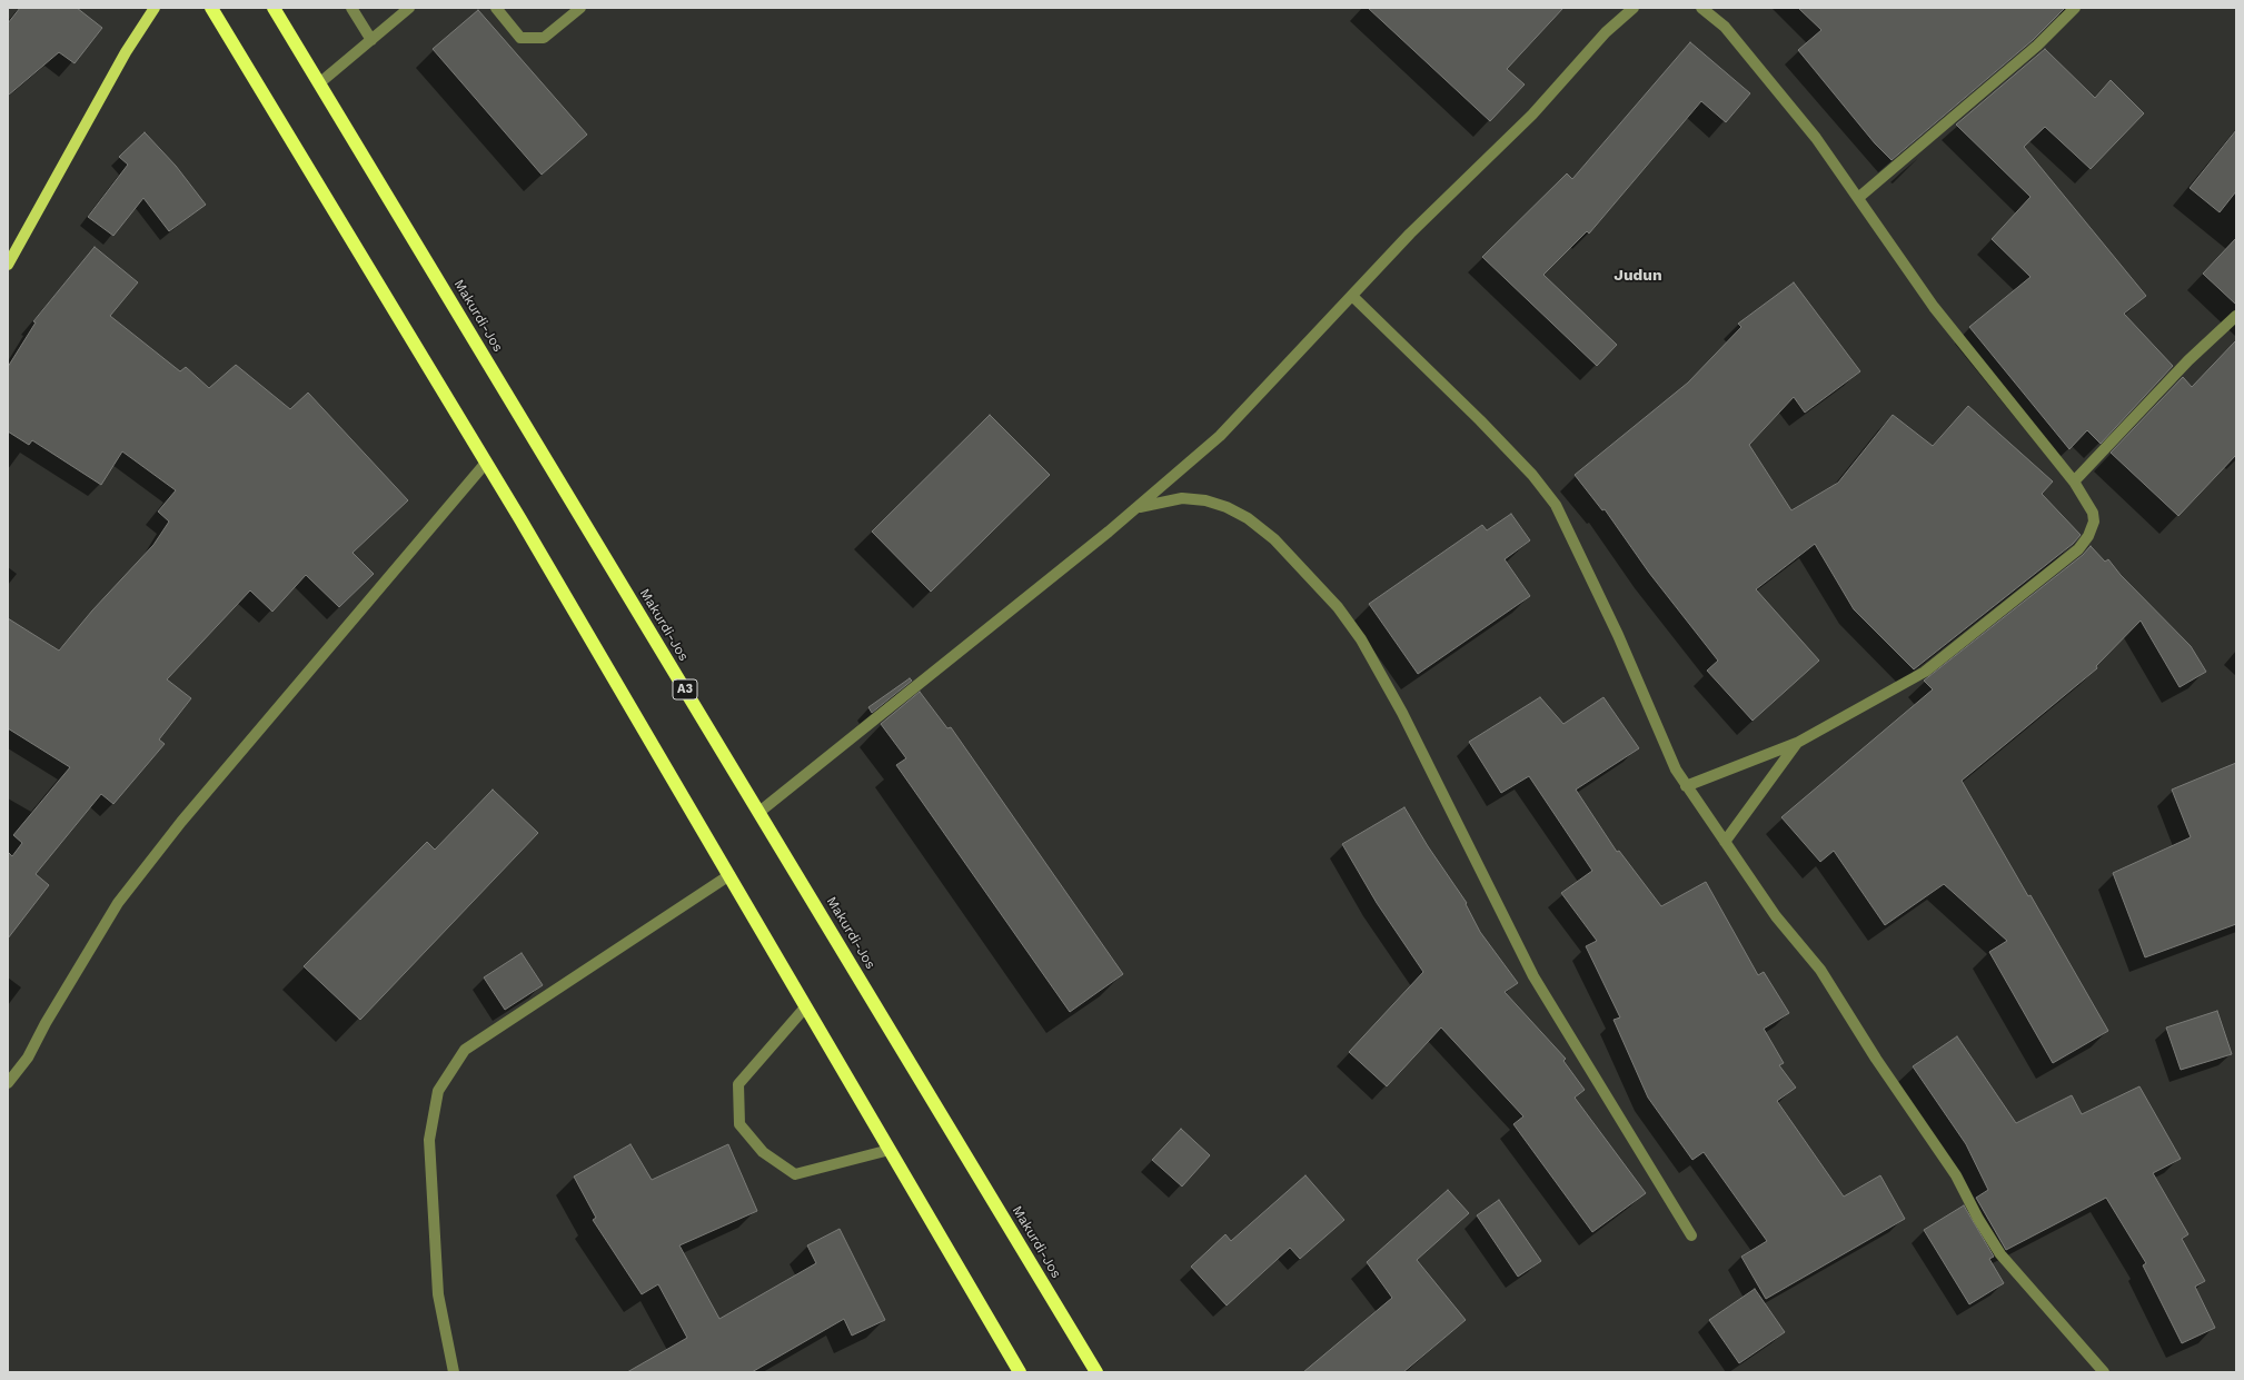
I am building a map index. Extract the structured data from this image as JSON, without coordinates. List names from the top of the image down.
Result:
{
  "streets": {
    "highway": ["Makurdi-Jos", "A3"]
  },
  "districts": ["Judun"]
}
